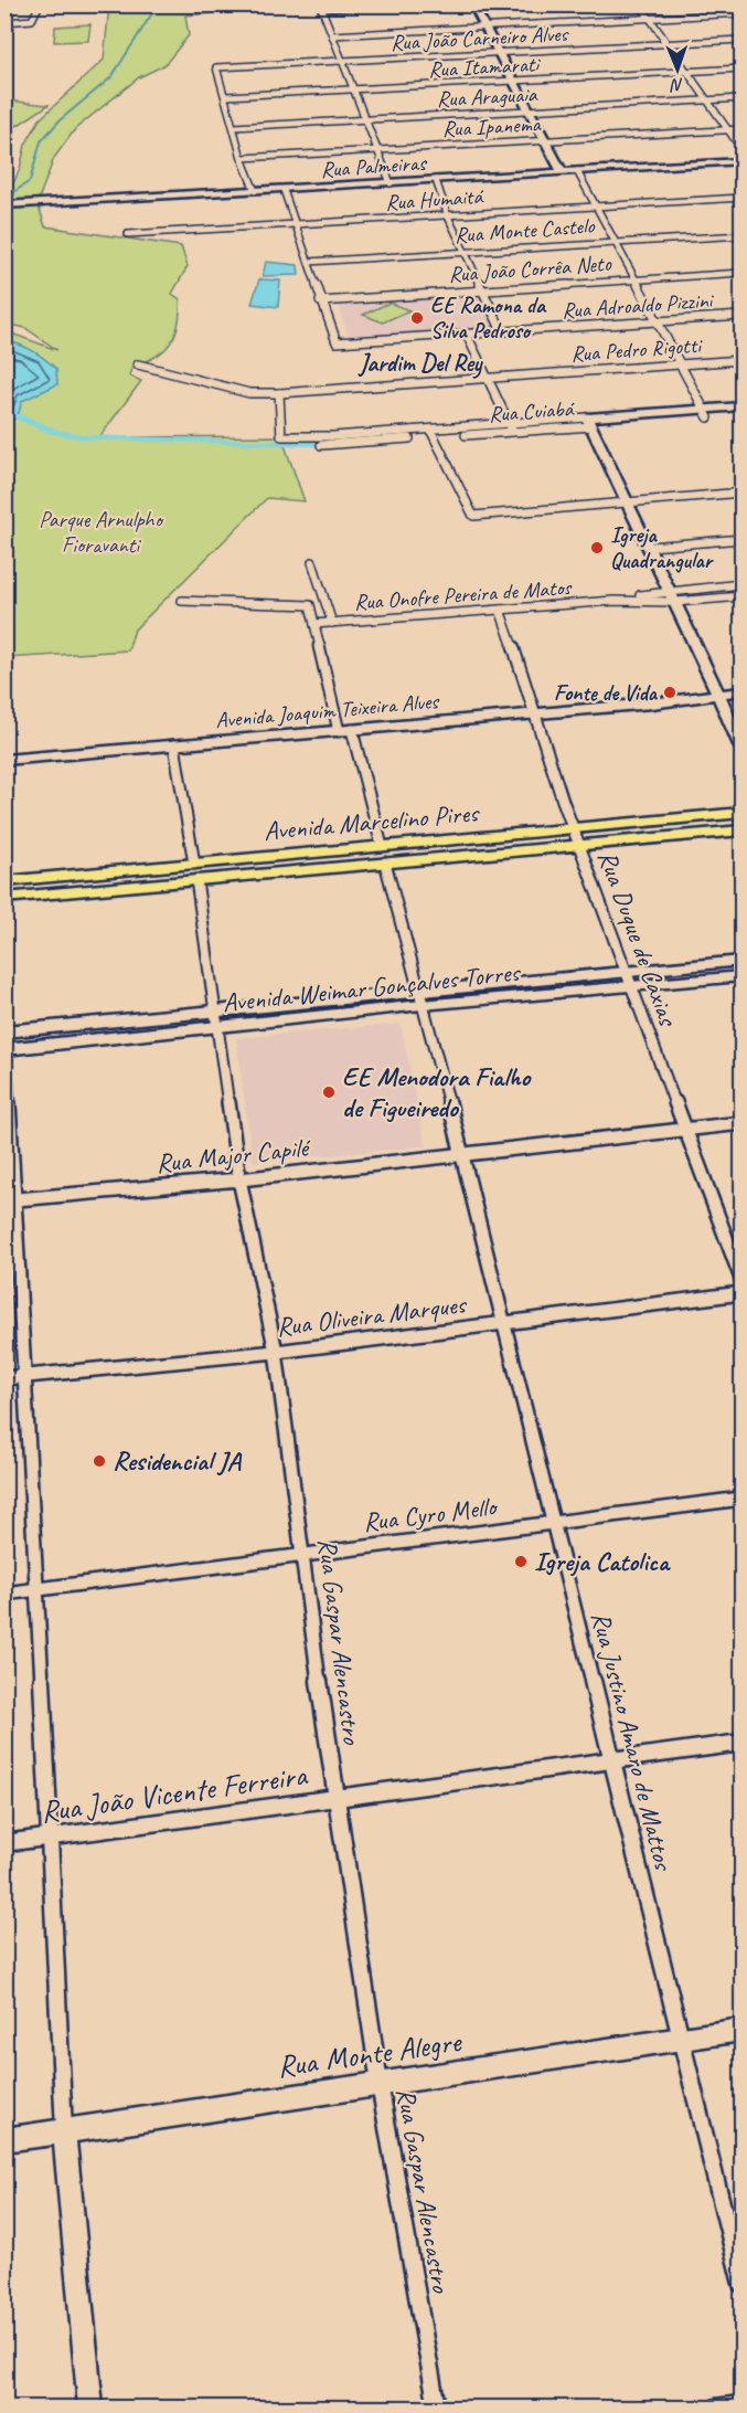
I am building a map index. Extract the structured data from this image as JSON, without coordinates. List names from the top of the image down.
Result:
{
  "streets": {
    "main road": ["Avenida Marcelino Pires"],
    "street": [
      "Rua João Carneiro Alves",
      "Rua Itamarati",
      "Rua Araguaia",
      "Rua Ipanema",
      "Rua Palmeiras",
      "Rua Humaitá",
      "Rua Monte Castelo",
      "Rua João Corrêa Neto",
      "Rua Adroaldo Pizzini",
      "Rua Pedro Rigotti",
      "Rua Cuiabá",
      "Rua Onofre Pereira de Matos",
      "Avenida Joaquim Teixeira Alves",
      "Rua Duque de Caxias",
      "Avenida Weimar Gonçalves Torres",
      "Rua Major Capilé",
      "Rua Oliveira Marques",
      "Rua Cyro Mello",
      "Rua Gaspar Alencastro",
      "Rua Justino Amaro de Mattos",
      "Rua João Vicente Ferreira",
      "Rua Monte Alegre"
    ]
  },
  "crossings": [
    ["Rua João Carneiro Alves", "Rua Itamarati"],
    ["Rua João Corrêa Neto", "Rua Adroaldo Pizzini"],
    ["Rua Pedro Rigotti", "Rua Cuiabá"],
    ["Rua Onofre Pereira de Matos", "Rua Duque de Caxias"],
    ["Avenida Joaquim Teixeira Alves", "Rua Duque de Caxias"],
    ["Avenida Marcelino Pires", "Rua Duque de Caxias"],
    ["Avenida Marcelino Pires", "Rua Gaspar Alencastro"],
    ["Avenida Marcelino Pires", "Rua Justino Amaro de Mattos"],
    ["Rua Duque de Caxias", "Avenida Weimar Gonçalves Torres"],
    ["Rua Duque de Caxias", "Rua Major Capilé"],
    ["Avenida Weimar Gonçalves Torres", "Rua Gaspar Alencastro"],
    ["Avenida Weimar Gonçalves Torres", "Rua Justino Amaro de Mattos"],
    ["Rua Major Capilé", "Rua Gaspar Alencastro"],
    ["Rua Major Capilé", "Rua Justino Amaro de Mattos"],
    ["Rua Oliveira Marques", "Rua Gaspar Alencastro"],
    ["Rua Oliveira Marques", "Rua Justino Amaro de Mattos"],
    ["Rua Cyro Mello", "Rua Gaspar Alencastro"],
    ["Rua Cyro Mello", "Rua Justino Amaro de Mattos"],
    ["Rua Gaspar Alencastro", "Rua João Vicente Ferreira"],
    ["Rua Gaspar Alencastro", "Rua Monte Alegre"],
    ["Rua Justino Amaro de Mattos", "Rua João Vicente Ferreira"],
    ["Rua Justino Amaro de Mattos", "Rua Monte Alegre"]
  ],
  "districts": ["Jardim Del Rey"],
  "parks": ["Parque Arnulpho Fioravanti"],
  "places": [
    "EE Ramona da Silva Pedroso",
    "Igreja Quadrangular",
    "Fonte de Vida",
    "EE Menodora Fialho de Figueiredo",
    "Residencial JA",
    "Igreja Catolica"
  ],
  "north": "bottom"
}
